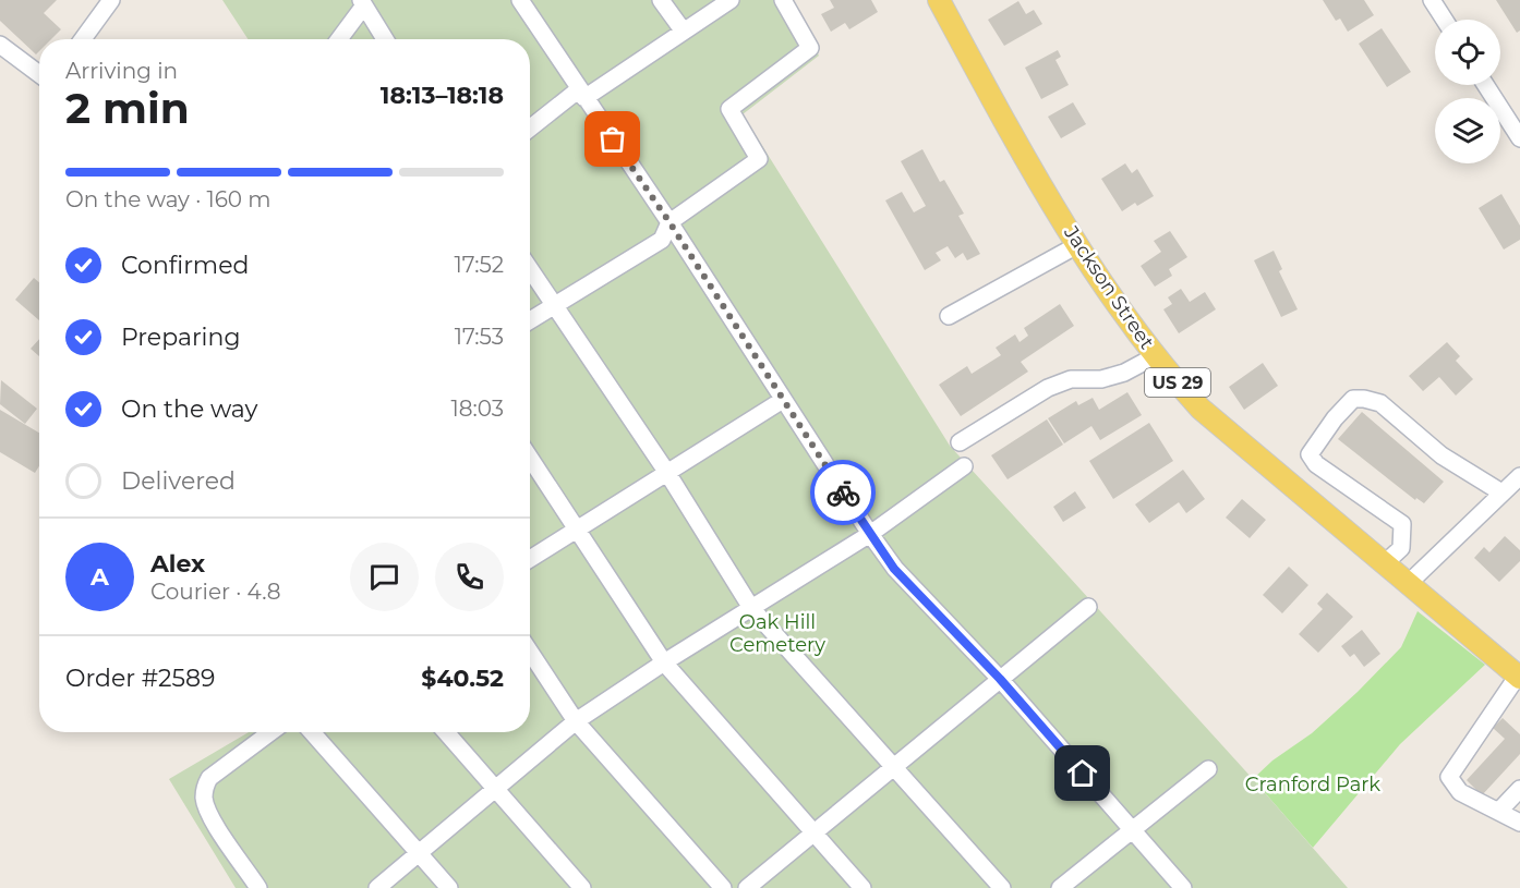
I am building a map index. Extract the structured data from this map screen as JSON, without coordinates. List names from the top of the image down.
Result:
{
  "streets": {
    "main road": ["Jackson Street", "US 29"]
  },
  "parks": ["Oak Hill Cemetery", "Cranford Park"],
  "page": {
    "heading": ["2 min", "Arriving in", "18:13–18:18"],
    "panel": [
      "Alex",
      "Courier · 4.8",
      "Order #2589",
      "$40.52"
    ],
    "bar": "On the way · 160 m",
    "list": [
      ["Confirmed", "17:52"],
      ["Preparing", "17:53"],
      ["On the way", "18:03"],
      "Delivered"
    ],
    "round": "A"
  }
}
